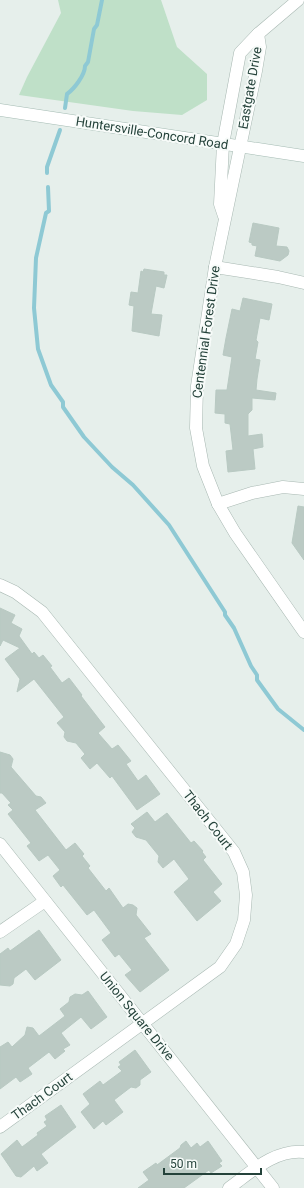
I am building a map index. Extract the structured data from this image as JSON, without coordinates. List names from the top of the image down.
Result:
{
  "streets": {
    "street": [
      "Eastgate Drive",
      "Huntersville-Concord Road",
      "Centennial Forest Drive",
      "Thach Court",
      "Union Square Drive"
    ]
  },
  "crossings": [
    ["Eastgate Drive", "Huntersville-Concord Road"],
    ["Eastgate Drive", "Centennial Forest Drive"],
    ["Huntersville-Concord Road", "Centennial Forest Drive"],
    ["Thach Court", "Union Square Drive"]
  ],
  "scale_bar": "50 m"
}
